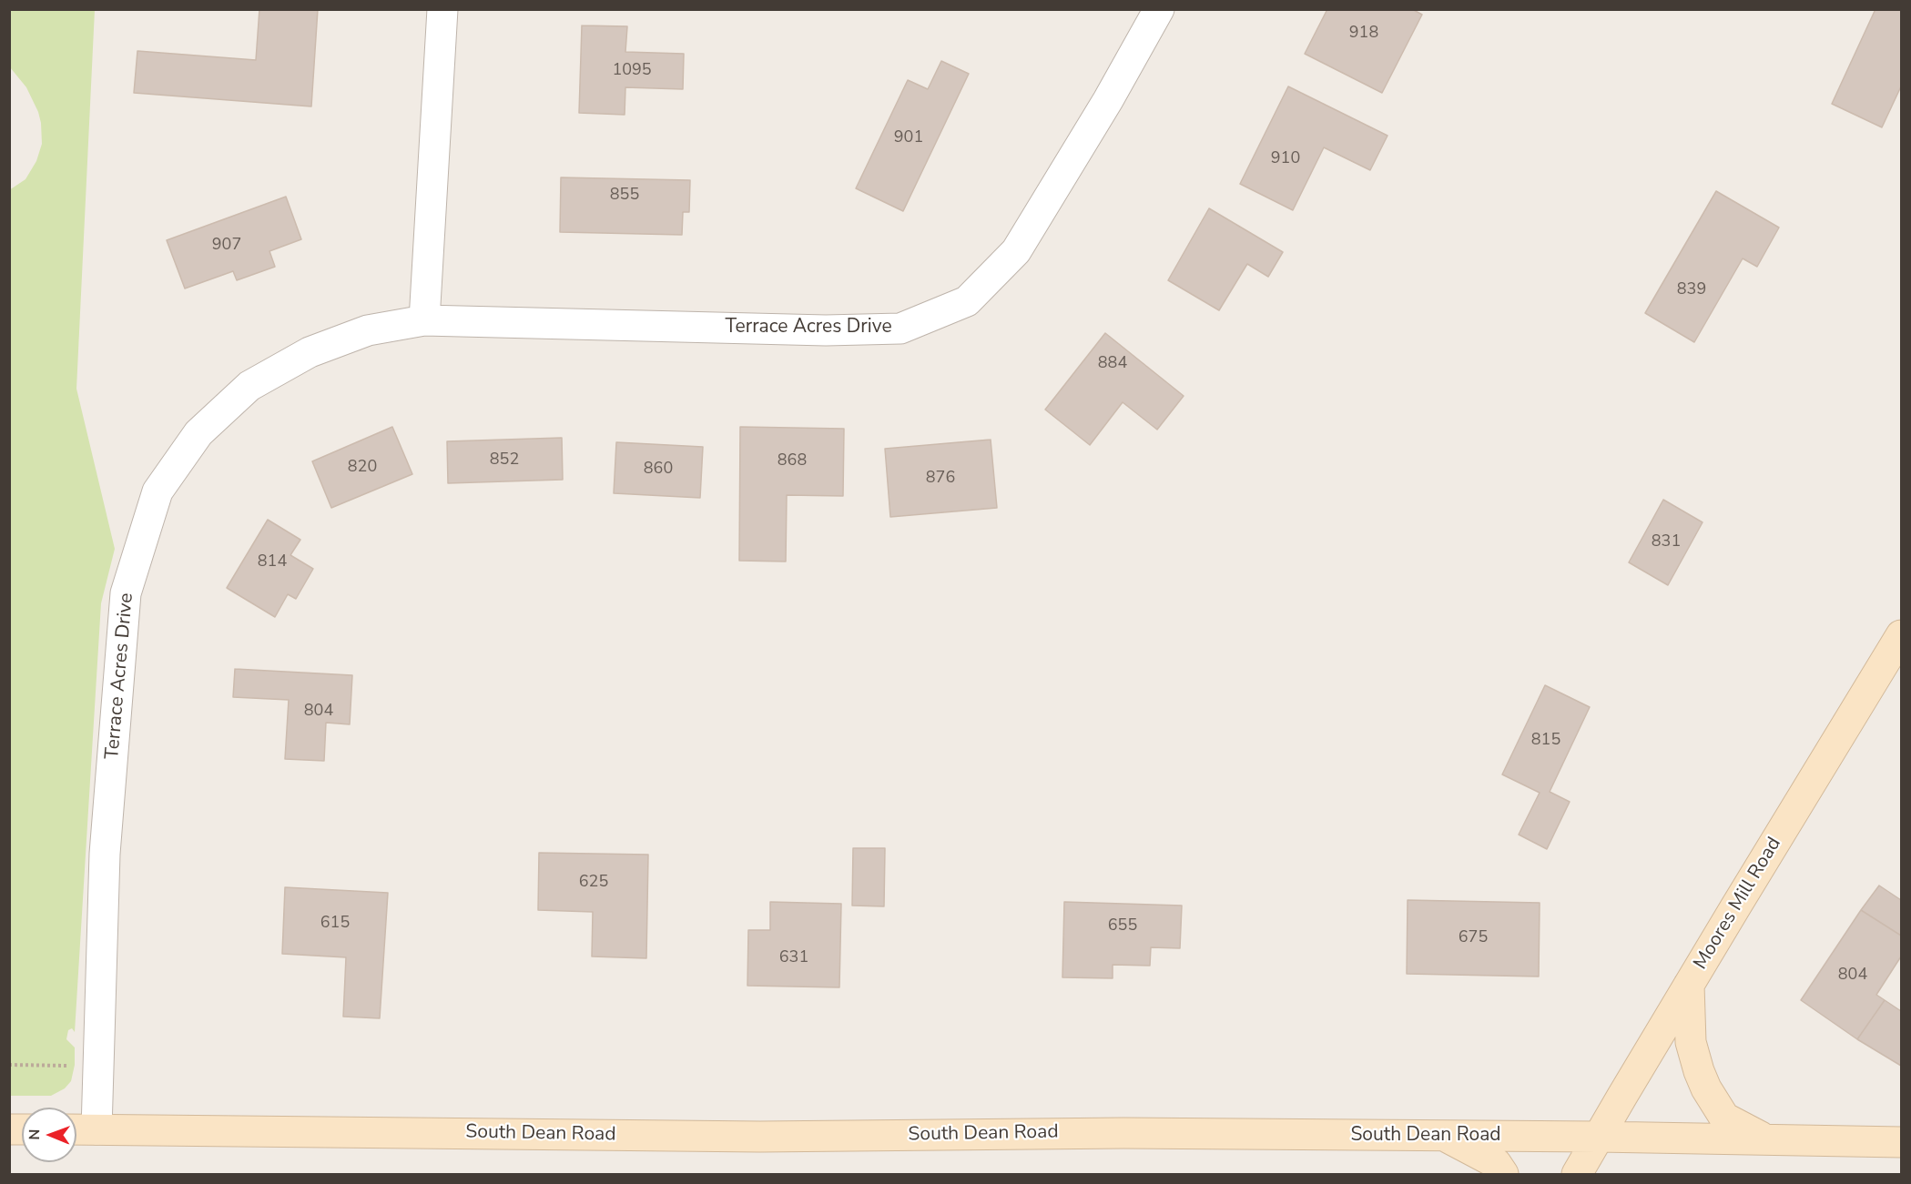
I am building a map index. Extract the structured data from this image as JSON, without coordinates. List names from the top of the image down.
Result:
{
  "streets": {
    "street": ["Terrace Acres Drive", "Moores Mill Road", "South Dean Road"]
  },
  "crossings": [
    ["Terrace Acres Drive", "South Dean Road"],
    ["Moores Mill Road", "South Dean Road"]
  ],
  "house_numbers": [
    "918",
    "1095",
    "901",
    "910",
    "855",
    "907",
    "839",
    "884",
    "852",
    "868",
    "820",
    "860",
    "876",
    "831",
    "814",
    "804",
    "815",
    "625",
    "615",
    "655",
    "675",
    "631",
    "804"
  ],
  "north": "left"
}
